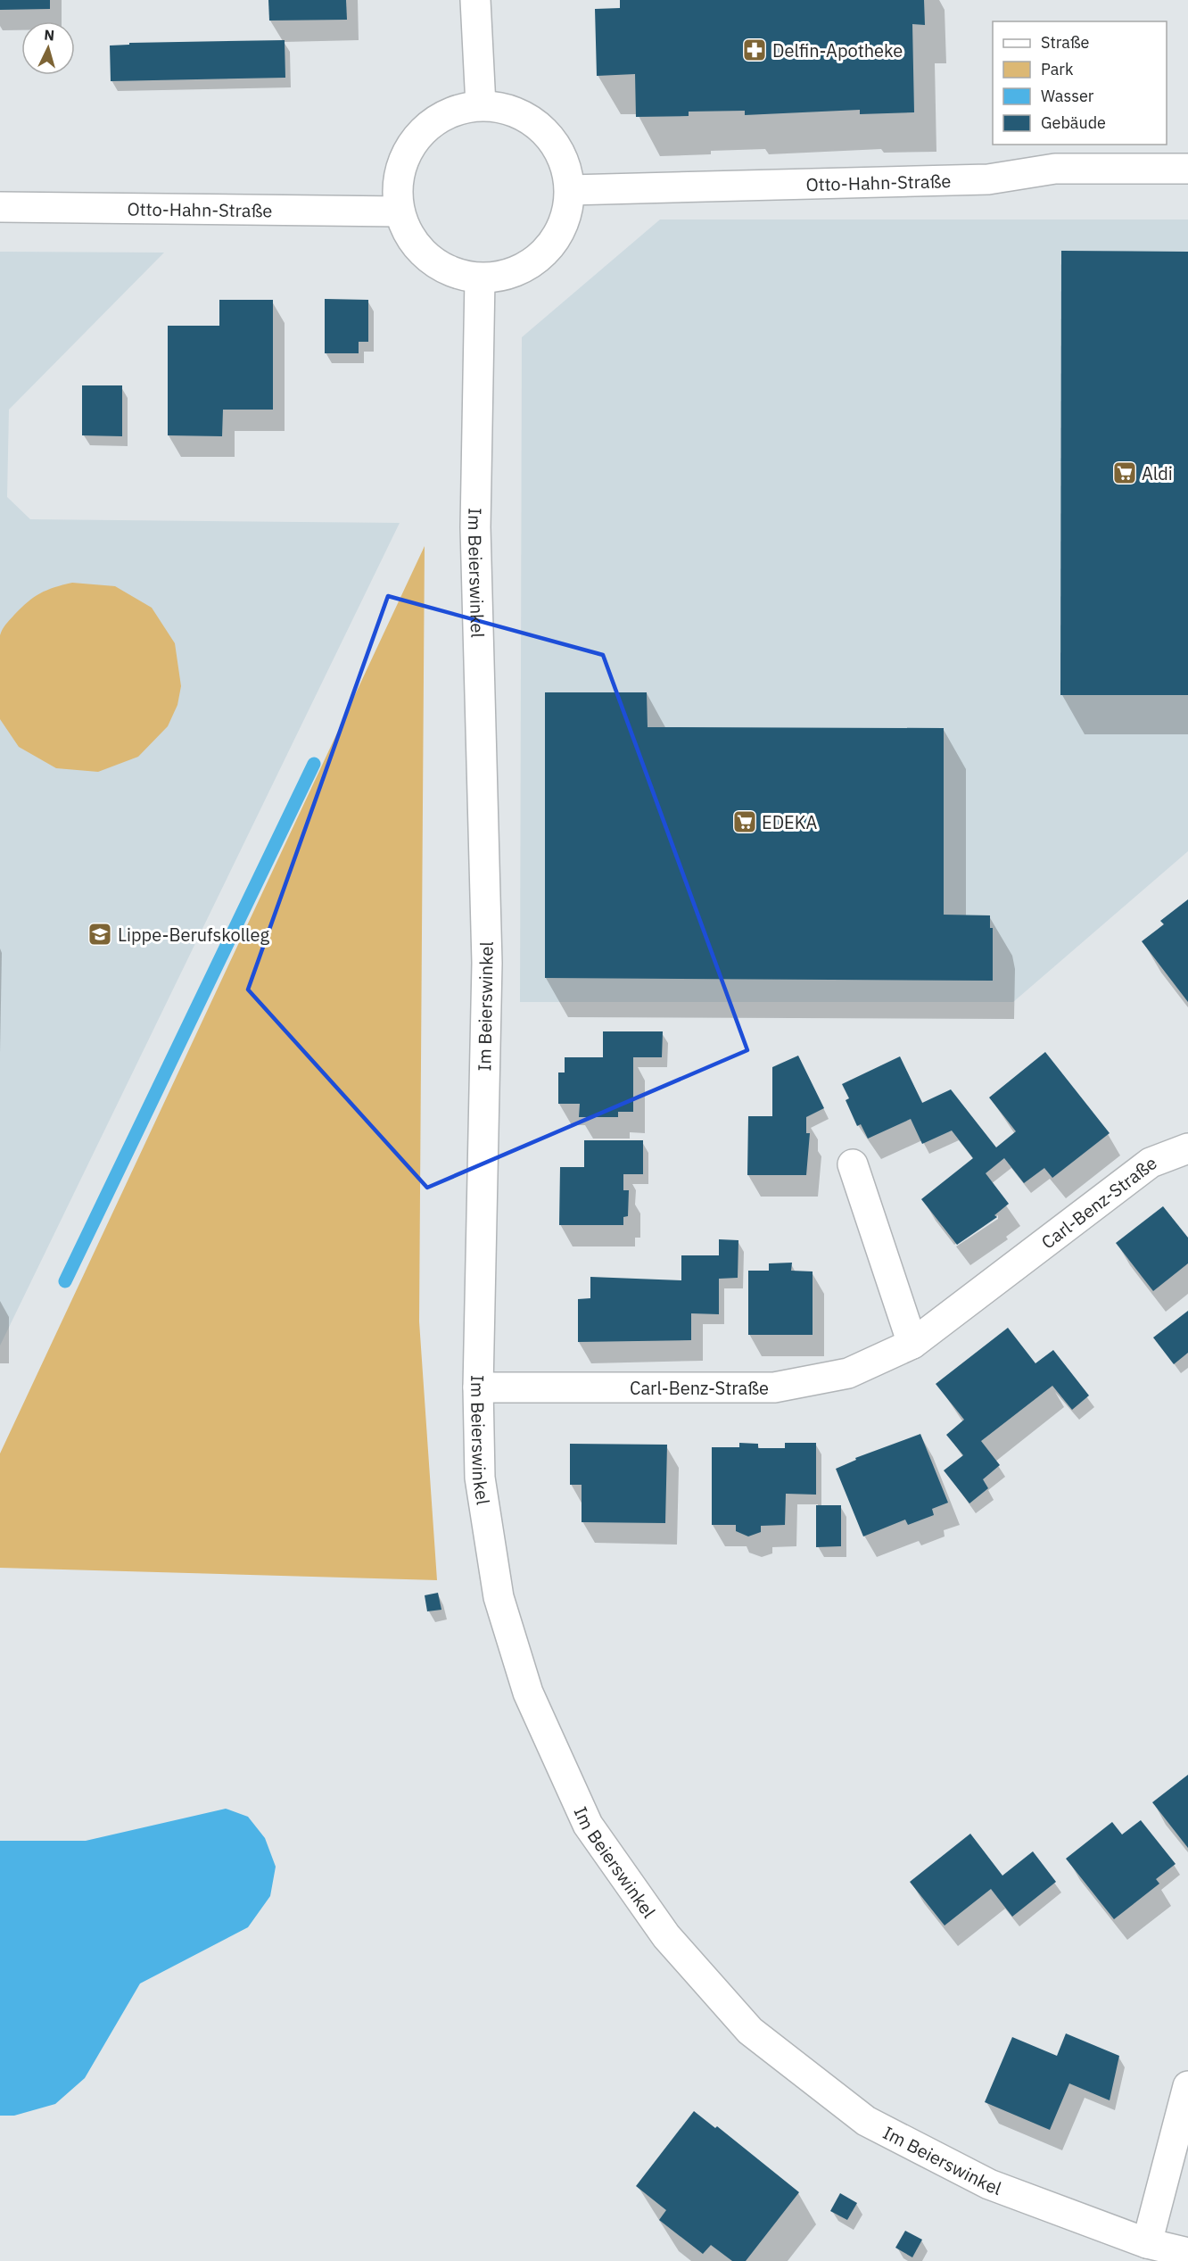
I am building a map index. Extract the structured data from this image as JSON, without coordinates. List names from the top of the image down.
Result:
{
  "streets": {
    "street": ["Otto-Hahn-Straße", "Im Beierswinkel", "Carl-Benz-Straße"]
  },
  "crossings": [
    ["Otto-Hahn-Straße", "Im Beierswinkel"],
    ["Im Beierswinkel", "Carl-Benz-Straße"]
  ],
  "places": {
    "pharmacy": ["Delfin-Apotheke"],
    "supermarket": ["Aldi", "EDEKA"],
    "school or university": ["Lippe-Berufskolleg"]
  },
  "legend": [
    "Straße",
    "Park",
    "Wasser",
    "Gebäude"
  ],
  "north": "top"
}
